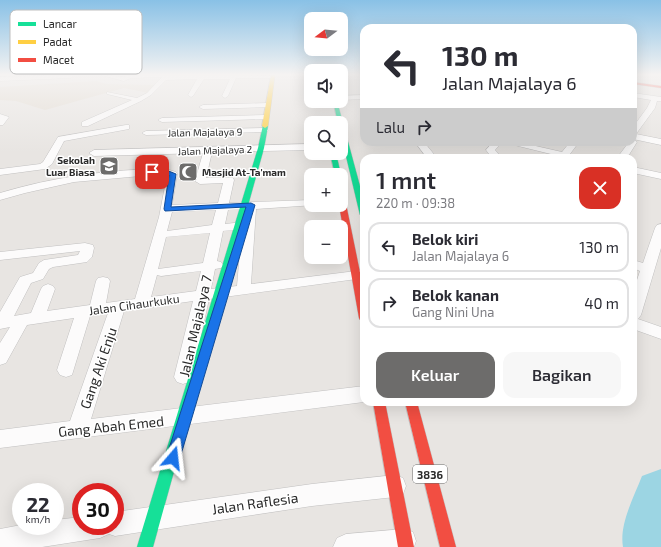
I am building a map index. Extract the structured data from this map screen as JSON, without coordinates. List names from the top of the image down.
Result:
{
  "streets": {
    "street": [
      "Jalan Majalaya 9",
      "Jalan Majalaya 2",
      "Jalan Cihaurkuku",
      "Jalan Majalaya 7",
      "Gang Aki Enju",
      "Gang Abah Emed",
      "3836",
      "Jalan Raflesia"
    ]
  },
  "crossings": [
    ["Jalan Majalaya 2", "Jalan Majalaya 7"],
    ["Jalan Cihaurkuku", "Gang Aki Enju"],
    ["Gang Aki Enju", "Gang Abah Emed"]
  ],
  "places": {
    "school or university": ["Sekolah Luar Biasa"],
    "mosque": ["Masjid At-Ta'mam"]
  },
  "legend": ["Lancar", "Padat", "Macet"],
  "north": "left",
  "page": {
    "map_buttons": ["+", "−"],
    "turn": ["130 m", "Jalan Majalaya 6"],
    "then": "Lalu",
    "heading": ["1 mnt", "220 m · 09:38"],
    "list": [
      {
        "name": "Belok kiri",
        "note": "Jalan Majalaya 6",
        "value": "130 m"
      },
      {
        "name": "Belok kanan",
        "note": "Gang Nini Una",
        "value": "40 m"
      }
    ],
    "buttons": ["Keluar", "Bagikan"],
    "speed": "22 km/h",
    "limit": "30"
  }
}
